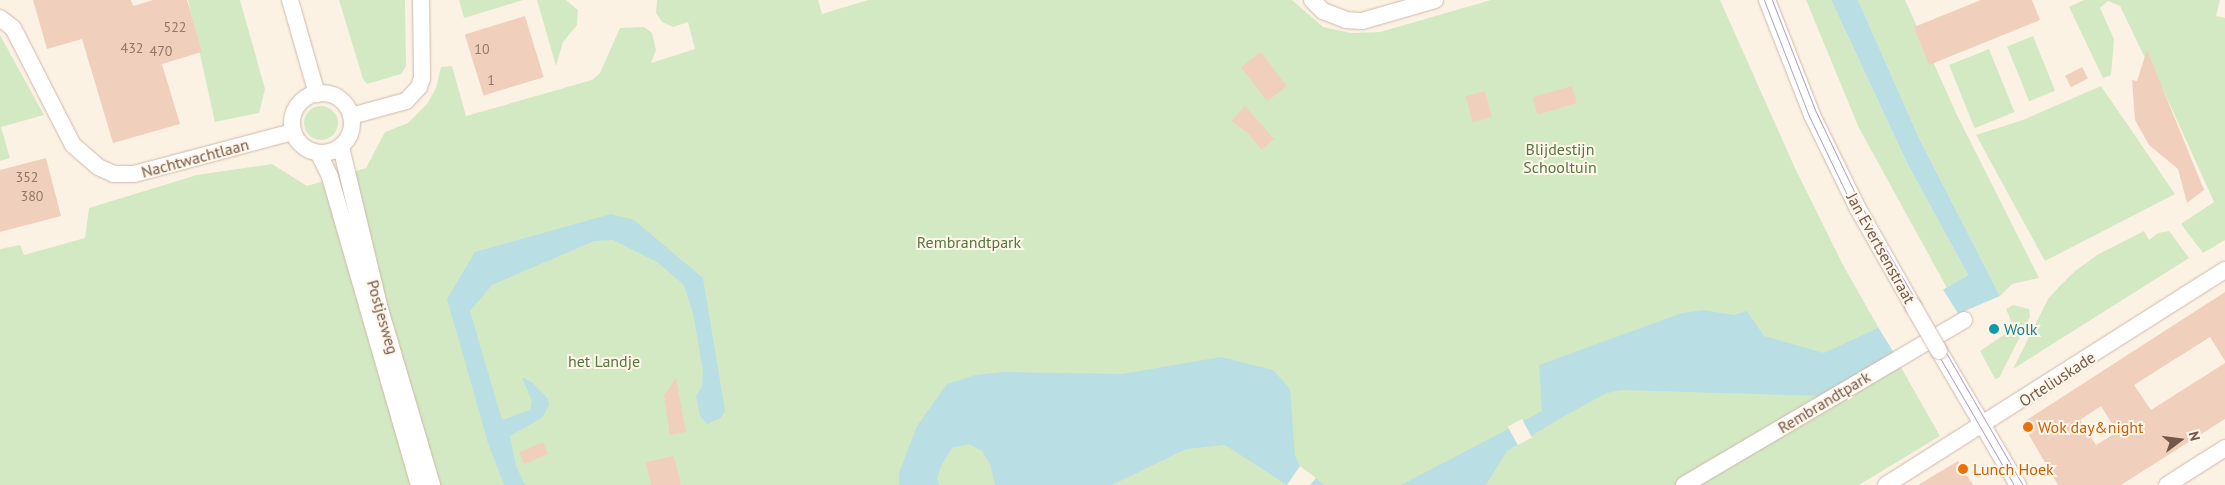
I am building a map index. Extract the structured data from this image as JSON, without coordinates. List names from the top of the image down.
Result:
{
  "streets": {
    "street": [
      "Nachtwachtlaan",
      "Jan Evertsenstraat",
      "Postjesweg",
      "Orteliuskade",
      "Rembrandtpark"
    ]
  },
  "crossings": [
    ["Nachtwachtlaan", "Postjesweg"],
    ["Jan Evertsenstraat", "Orteliuskade"]
  ],
  "parks": ["Blijdestijn Schooltuin", "Rembrandtpark", "het Landje"],
  "places": ["Wolk", "Wok day&night", "Lunch Hoek"],
  "house_numbers": [
    "522",
    "432",
    "10",
    "470",
    "1",
    "352",
    "380"
  ],
  "north": "right"
}
